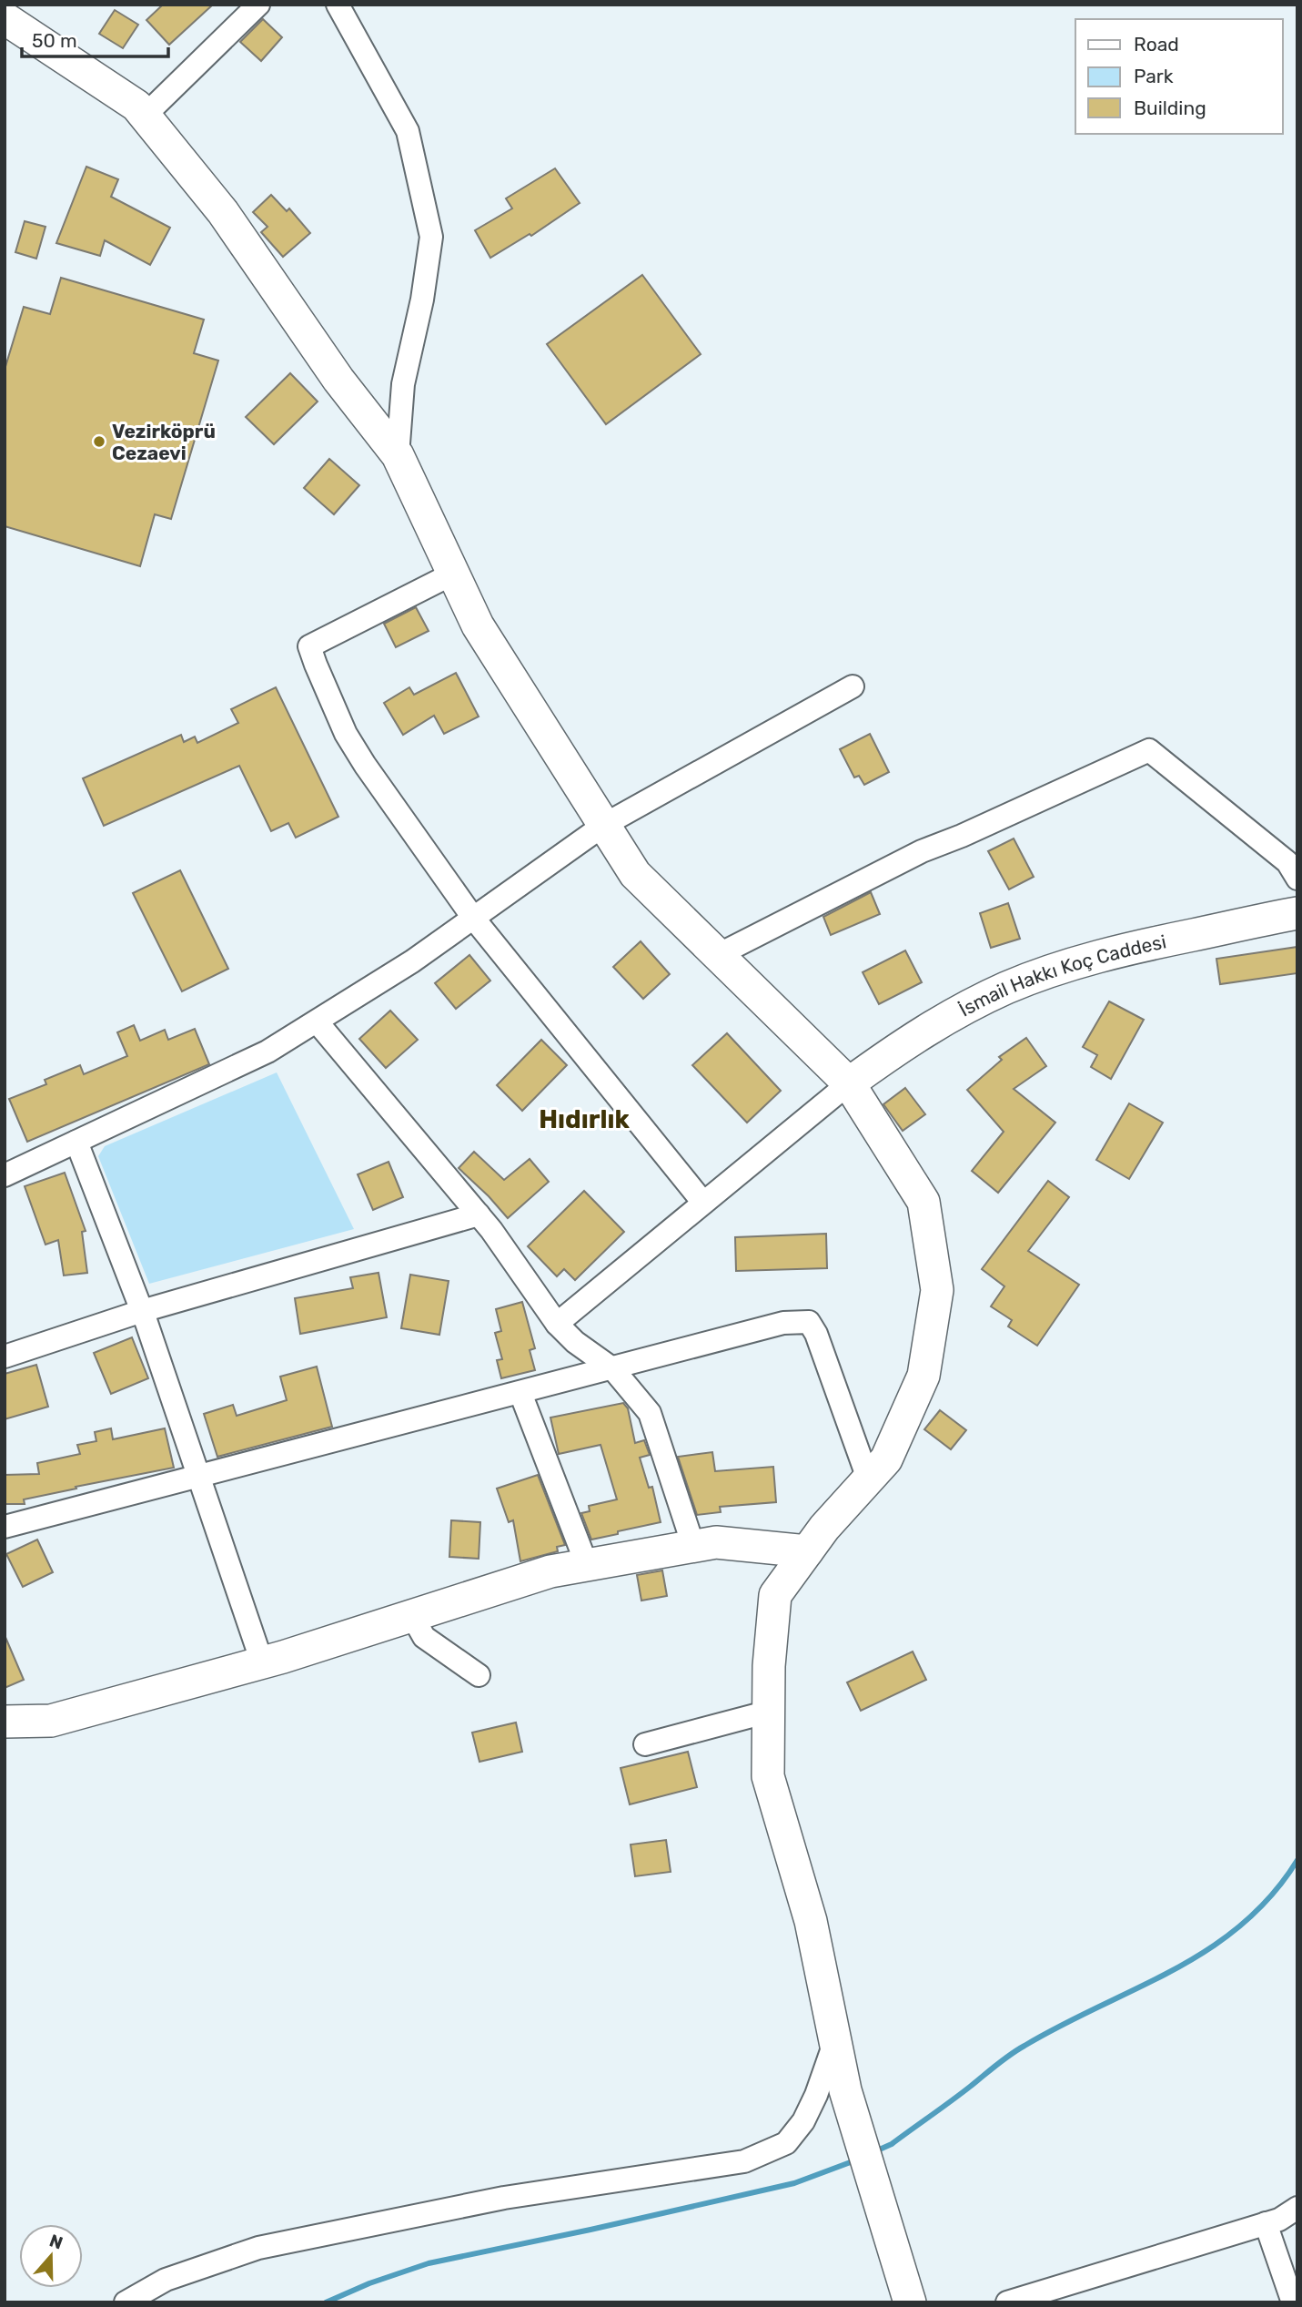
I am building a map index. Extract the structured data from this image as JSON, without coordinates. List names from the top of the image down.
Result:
{
  "streets": {
    "street": ["İsmail Hakkı Koç Caddesi"]
  },
  "districts": ["Hıdırlık"],
  "places": ["Vezirköprü Cezaevi"],
  "legend": ["Road", "Park", "Building"],
  "scale_bar": "50 m",
  "north": "top"
}
